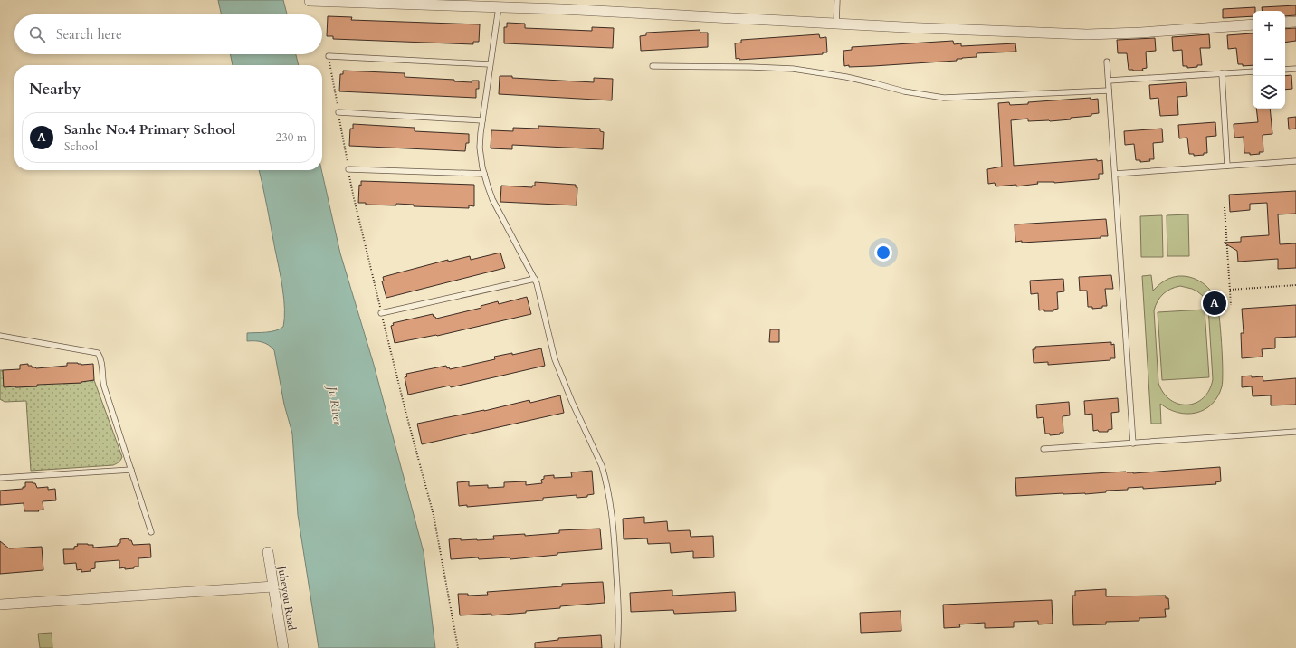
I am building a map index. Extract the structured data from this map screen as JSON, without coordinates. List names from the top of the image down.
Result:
{
  "streets": {
    "street": ["Juheyou Road"]
  },
  "water": ["Ju River"],
  "page": {
    "map_buttons": ["+", "−"],
    "search": "Search here",
    "heading": "Nearby",
    "list": [
      {
        "mark": "A",
        "name": "Sanhe No.4 Primary School",
        "note": "School",
        "value": "230 m"
      }
    ],
    "pins": "A"
  }
}
